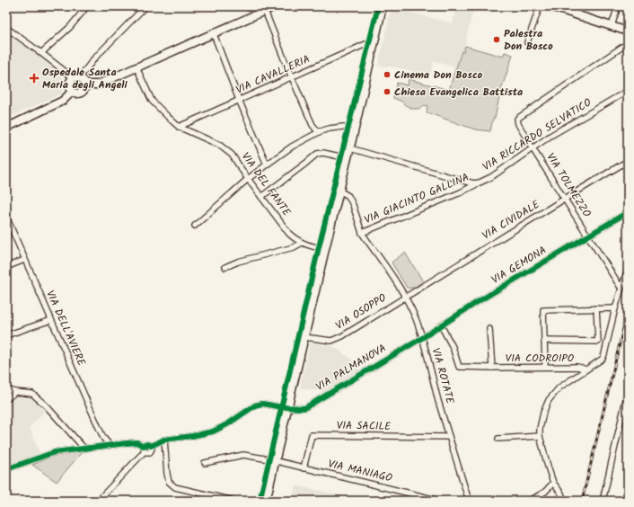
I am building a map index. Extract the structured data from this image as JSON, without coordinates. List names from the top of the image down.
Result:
{
  "streets": {
    "street": [
      "VIA CAVALLERIA",
      "VIA RICCARDO SELVATICO",
      "VIA DEL FANTE",
      "VIA TOLMEZZO",
      "VIA GIACINTO GALLINA",
      "VIA CIVIDALE",
      "VIA GEMONA",
      "VIA OSOPPO",
      "VIA DELL'AVIERE",
      "VIA CODROIPO",
      "VIA PALMANOVA",
      "VIA ROTATE",
      "VIA SACILE",
      "VIA MANIAGO"
    ]
  },
  "crossings": [
    ["VIA CAVALLERIA", "VIA DEL FANTE"],
    ["VIA RICCARDO SELVATICO", "VIA TOLMEZZO"],
    ["VIA RICCARDO SELVATICO", "VIA GIACINTO GALLINA"],
    ["VIA TOLMEZZO", "VIA CIVIDALE"],
    ["VIA TOLMEZZO", "VIA GEMONA"],
    ["VIA GIACINTO GALLINA", "VIA ROTATE"],
    ["VIA CIVIDALE", "VIA OSOPPO"],
    ["VIA CIVIDALE", "VIA ROTATE"],
    ["VIA GEMONA", "VIA CODROIPO"],
    ["VIA GEMONA", "VIA PALMANOVA"],
    ["VIA GEMONA", "VIA ROTATE"],
    ["VIA OSOPPO", "VIA ROTATE"],
    ["VIA PALMANOVA", "VIA ROTATE"],
    ["VIA ROTATE", "VIA SACILE"],
    ["VIA SACILE", "VIA MANIAGO"]
  ],
  "places": {
    "other": ["Palestra Don Bosco", "Cinema Don Bosco", "Chiesa Evangelica Battista"],
    "health": ["Ospedale Santa Maria degli Angeli"]
  }
}
